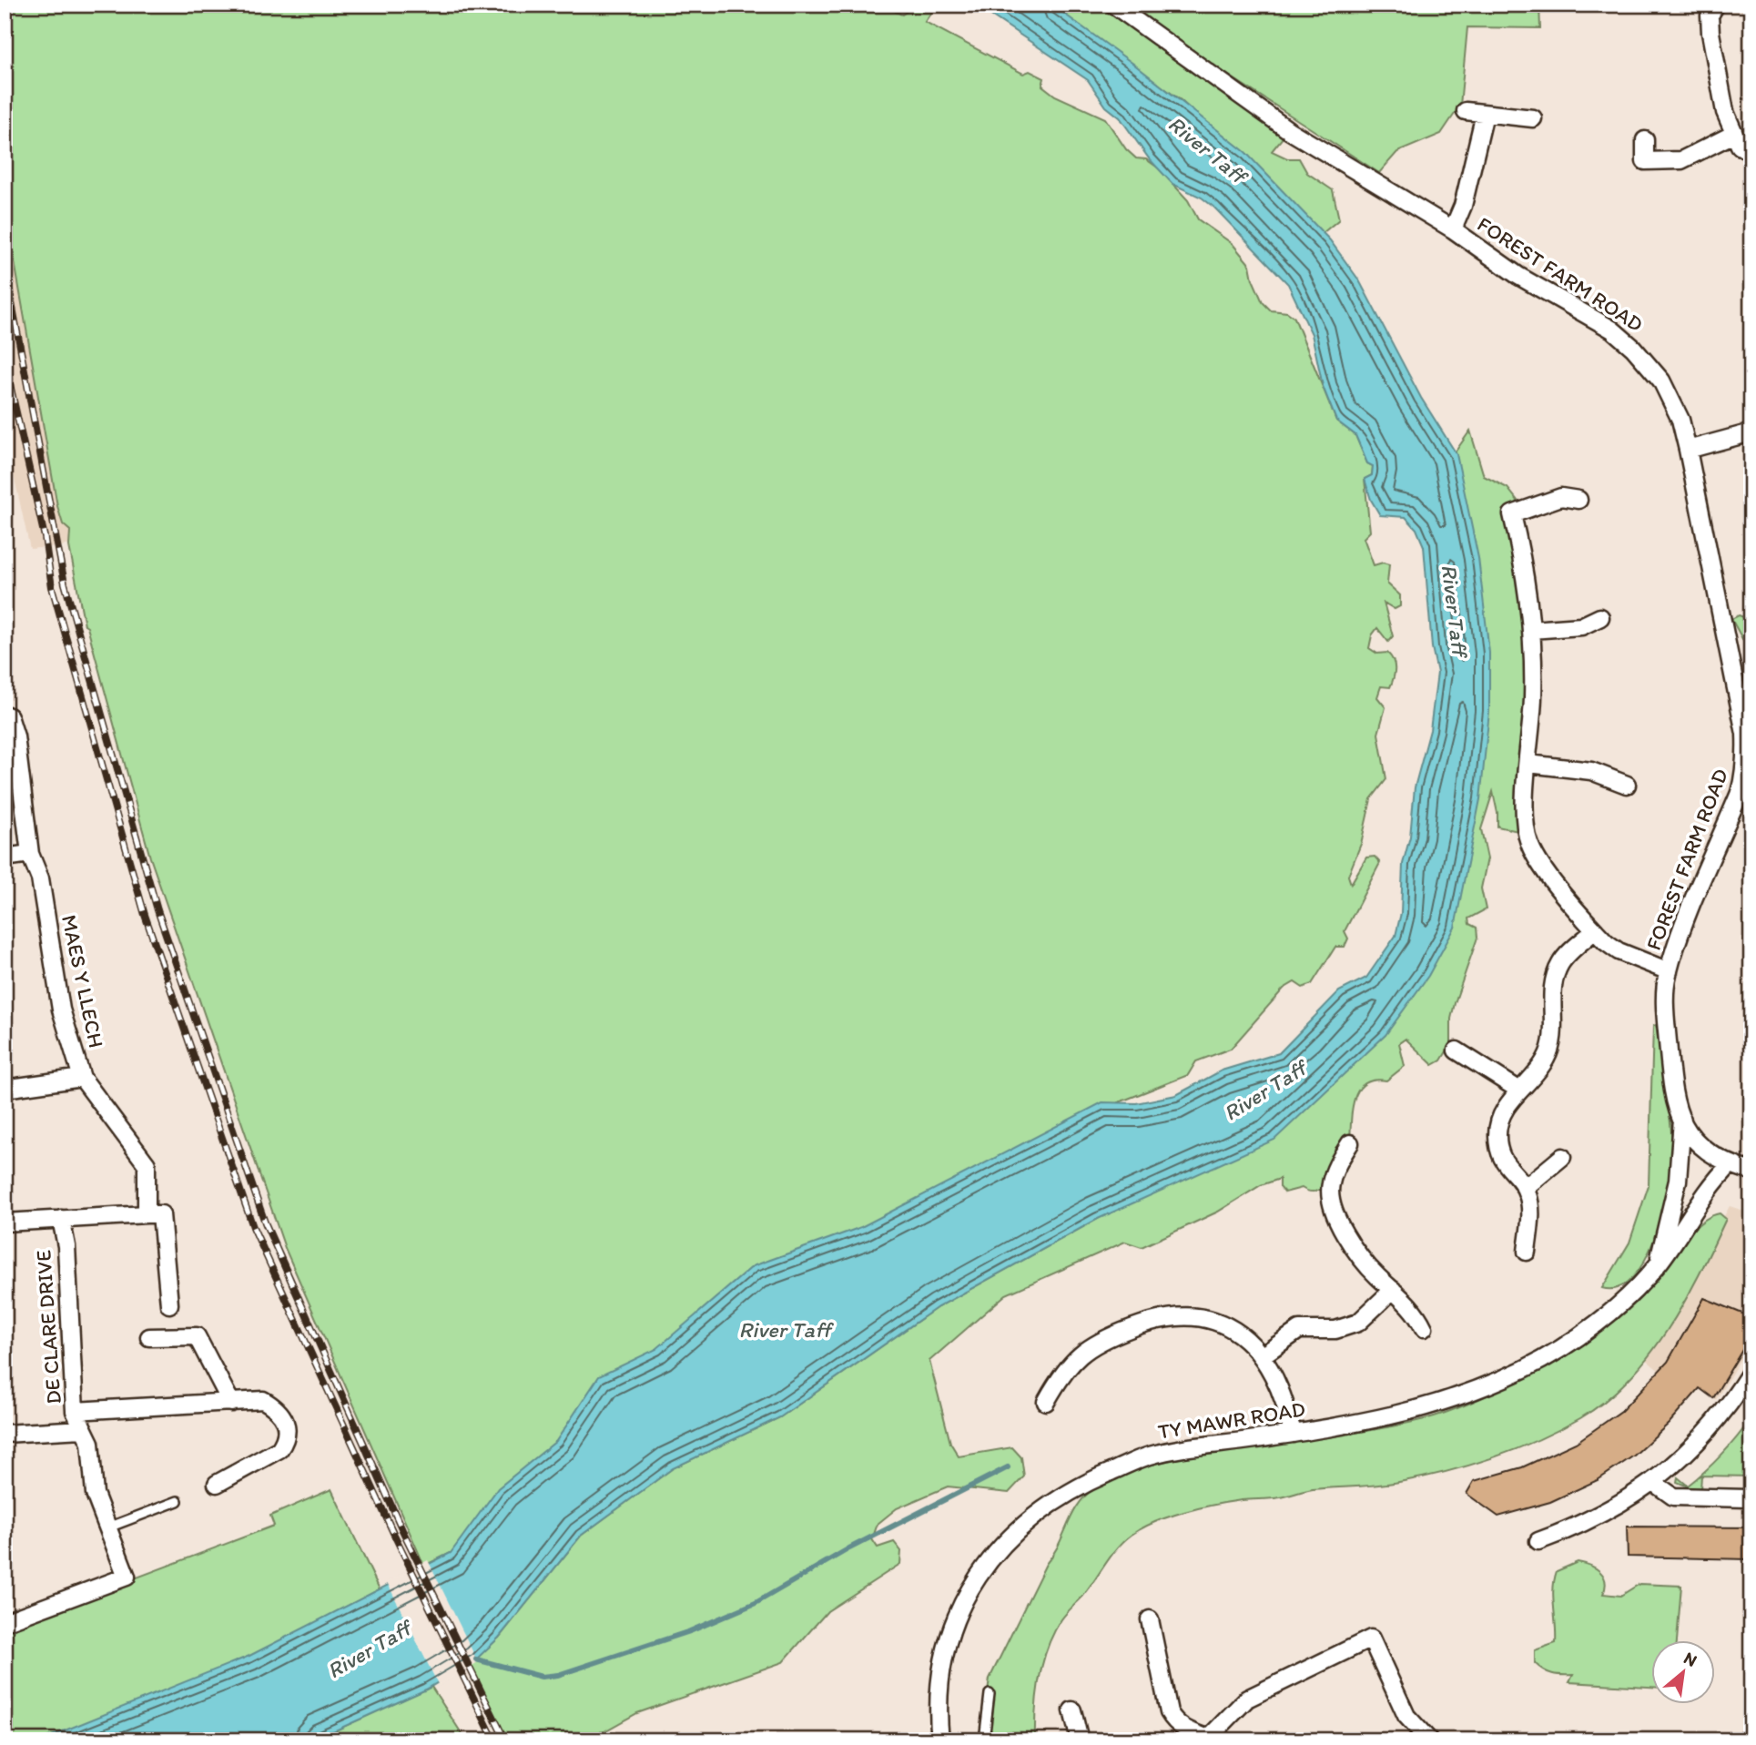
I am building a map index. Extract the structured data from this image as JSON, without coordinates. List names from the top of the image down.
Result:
{
  "streets": {
    "street": [
      "FOREST FARM ROAD",
      "MAES Y LLECH",
      "DE CLARE DRIVE",
      "TY MAWR ROAD"
    ]
  },
  "crossings": [
    ["FOREST FARM ROAD", "TY MAWR ROAD"]
  ],
  "water": ["River Taff"],
  "north": "top right"
}
